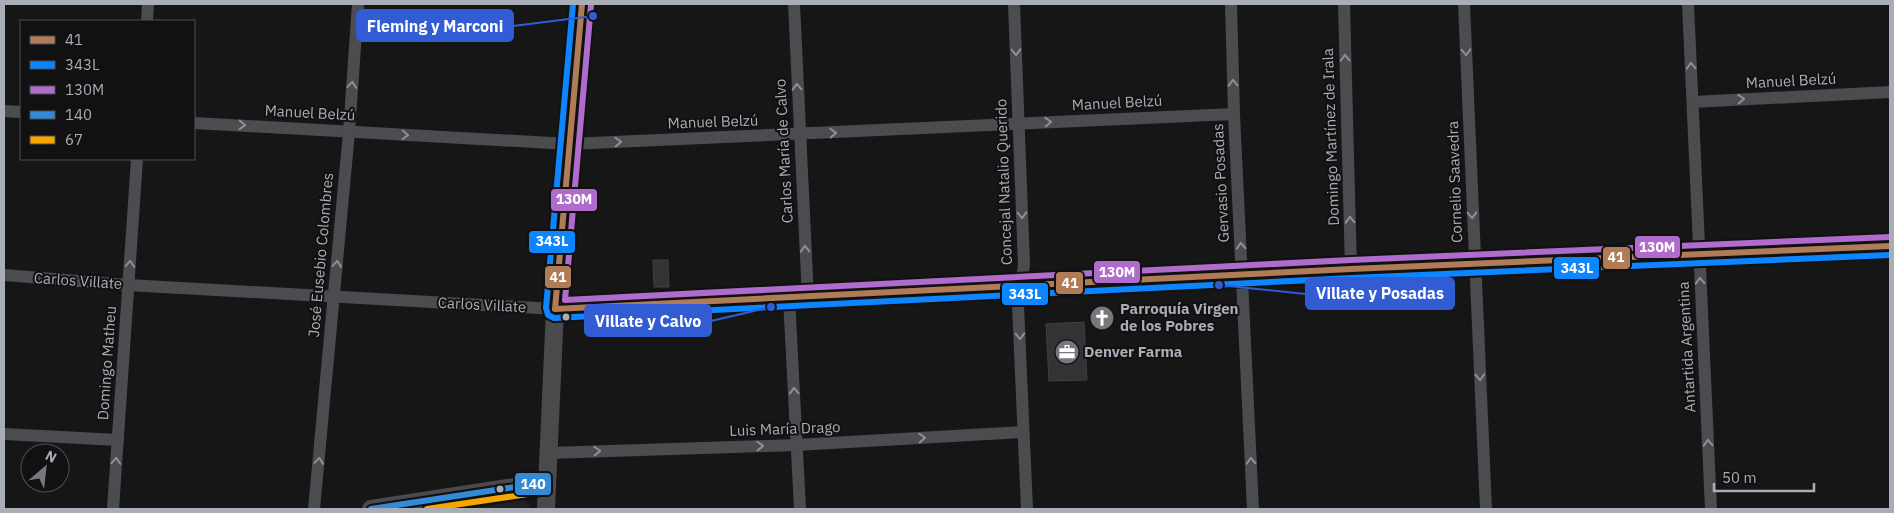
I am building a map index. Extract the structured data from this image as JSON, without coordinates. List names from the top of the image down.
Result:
{
  "streets": {
    "street": [
      "Manuel Belzú",
      "Domingo Martínez de Irala",
      "Carlos María de Calvo",
      "Concejal Natalio Querido",
      "Cornelio Saavedra",
      "Gervasio Posadas",
      "José Eusebio Colombres",
      "Carlos Villate",
      "Antartida Argentina",
      "Domingo Matheu",
      "Luis María Drago"
    ]
  },
  "crossings": [
    ["Manuel Belzú", "Carlos María de Calvo"],
    ["Manuel Belzú", "Concejal Natalio Querido"],
    ["Manuel Belzú", "Gervasio Posadas"],
    ["Manuel Belzú", "José Eusebio Colombres"],
    ["Manuel Belzú", "Antartida Argentina"],
    ["Domingo Martínez de Irala", "Carlos Villate"],
    ["Carlos María de Calvo", "Carlos Villate"],
    ["Concejal Natalio Querido", "Carlos Villate"],
    ["Concejal Natalio Querido", "Luis María Drago"],
    ["Cornelio Saavedra", "Carlos Villate"],
    ["Gervasio Posadas", "Carlos Villate"],
    ["José Eusebio Colombres", "Carlos Villate"],
    ["Carlos Villate", "Antartida Argentina"],
    ["Carlos Villate", "Domingo Matheu"]
  ],
  "one_way": [
    "Manuel Belzú",
    "Domingo Martínez de Irala",
    "Carlos María de Calvo",
    "Concejal Natalio Querido",
    "Cornelio Saavedra",
    "Gervasio Posadas",
    "José Eusebio Colombres",
    "Antartida Argentina",
    "Domingo Matheu",
    "Luis María Drago"
  ],
  "places": {
    "other": ["Fleming y Marconi", "Villate y Posadas", "Villate y Calvo"],
    "church": ["Parroquía Virgen de los Pobres"],
    "office": ["Denver Farma"]
  },
  "lines": [
    "transit line 41",
    "transit line 343L",
    "transit line 130M",
    "transit line 140",
    "transit line 67"
  ],
  "legend": [
    "41",
    "343L",
    "130M",
    "140",
    "67"
  ],
  "scale_bar": "50 m",
  "north": "top right"
}
